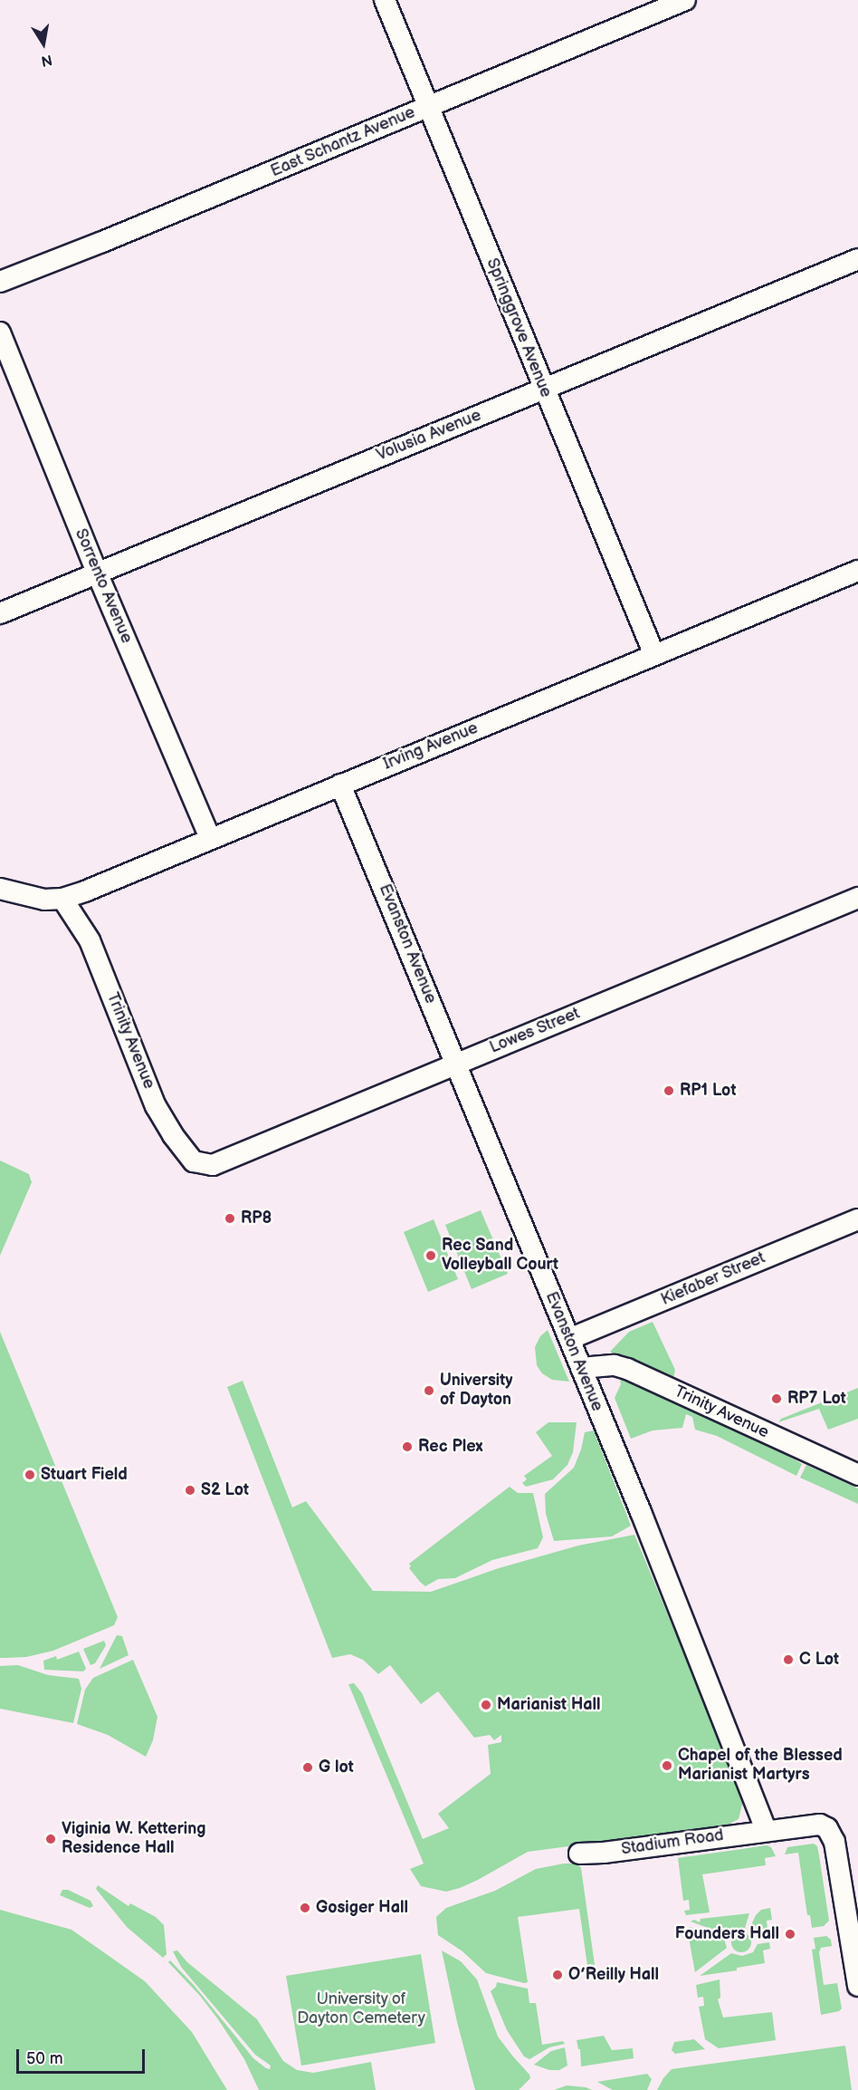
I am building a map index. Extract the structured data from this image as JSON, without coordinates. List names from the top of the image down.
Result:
{
  "streets": {
    "street": [
      "East Schantz Avenue",
      "Springgrove Avenue",
      "Volusia Avenue",
      "Sorrento Avenue",
      "Irving Avenue",
      "Evanston Avenue",
      "Lowes Street",
      "Trinity Avenue",
      "Kiefaber Street",
      "Stadium Road"
    ]
  },
  "crossings": [
    ["East Schantz Avenue", "Springgrove Avenue"],
    ["Springgrove Avenue", "Volusia Avenue"],
    ["Springgrove Avenue", "Irving Avenue"],
    ["Volusia Avenue", "Sorrento Avenue"],
    ["Sorrento Avenue", "Irving Avenue"],
    ["Irving Avenue", "Evanston Avenue"],
    ["Irving Avenue", "Trinity Avenue"],
    ["Evanston Avenue", "Lowes Street"],
    ["Evanston Avenue", "Trinity Avenue"],
    ["Evanston Avenue", "Kiefaber Street"],
    ["Evanston Avenue", "Stadium Road"],
    ["Lowes Street", "Trinity Avenue"]
  ],
  "parks": ["University of Dayton Cemetery"],
  "places": [
    "RP1 Lot",
    "RP8",
    "Rec Sand Volleyball Court",
    "University of Dayton",
    "RP7 Lot",
    "Rec Plex",
    "Stuart Field",
    "S2 Lot",
    "C Lot",
    "Marianist Hall",
    "Chapel of the Blessed Marianist Martyrs",
    "G lot",
    "Viginia W. Kettering Residence Hall",
    "Gosiger Hall",
    "Founders Hall",
    "O’Reilly Hall"
  ],
  "scale_bar": "50 m",
  "north": "bottom"
}
